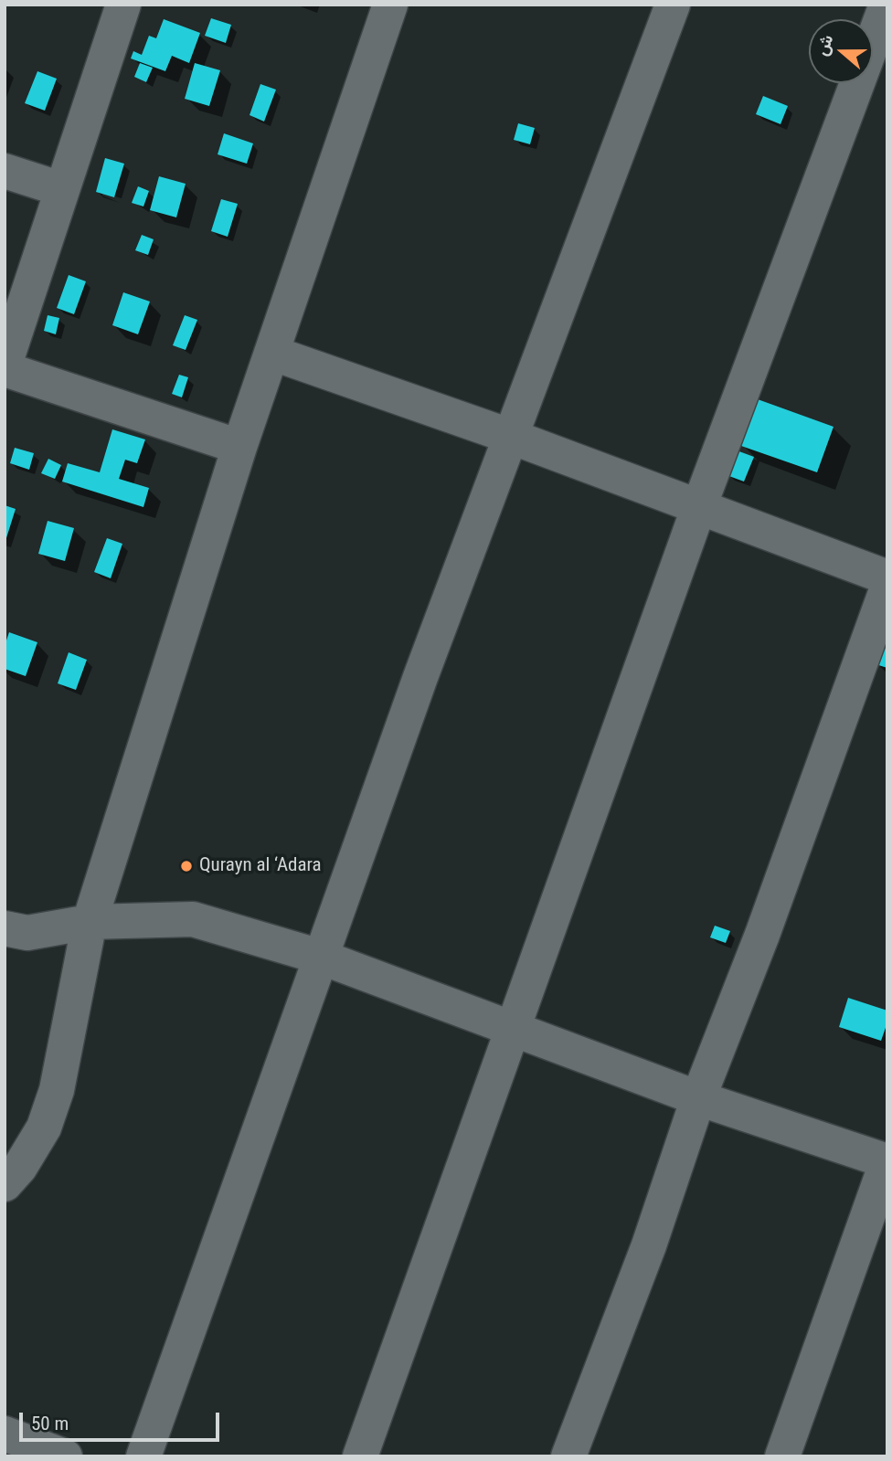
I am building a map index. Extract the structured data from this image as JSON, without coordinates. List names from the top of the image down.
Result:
{
  "places": ["Qurayn al ‘Adara"],
  "scale_bar": "50 m",
  "north": "left"
}
